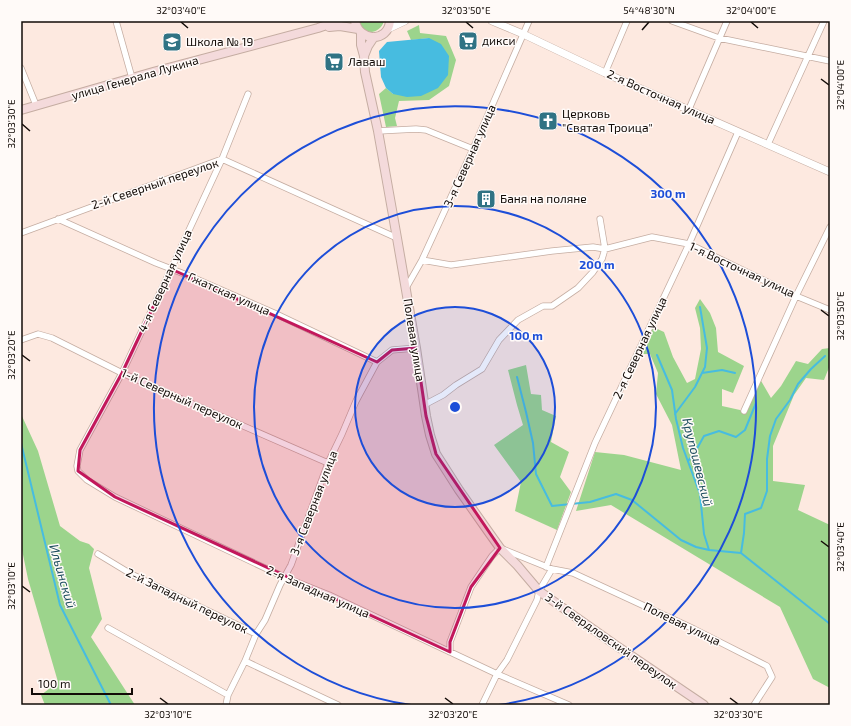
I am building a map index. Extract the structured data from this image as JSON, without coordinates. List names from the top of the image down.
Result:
{
  "streets": {
    "main road": ["улица Генерала Лукина", "Полевая улица", "3-й Свердловский переулок"],
    "street": [
      "2-я Восточная улица",
      "3-я Северная улица",
      "2-й Северный переулок",
      "1-я Восточная улица",
      "4-я Северная улица",
      "Гжатская улица",
      "2-я Северная улица",
      "1-й Северный переулок",
      "2-я Западная улица",
      "2-й Западный переулок"
    ]
  },
  "crossings": [
    ["улица Генерала Лукина", "Полевая улица"],
    ["2-я Восточная улица", "3-я Северная улица"],
    ["2-я Восточная улица", "2-я Северная улица"],
    ["3-я Северная улица", "Гжатская улица"],
    ["3-я Северная улица", "Полевая улица"],
    ["3-я Северная улица", "1-й Северный переулок"],
    ["3-я Северная улица", "2-я Западная улица"],
    ["3-я Северная улица", "2-й Западный переулок"],
    ["2-й Северный переулок", "4-я Северная улица"],
    ["2-й Северный переулок", "Гжатская улица"],
    ["2-й Северный переулок", "Полевая улица"],
    ["1-я Восточная улица", "2-я Северная улица"],
    ["4-я Северная улица", "Гжатская улица"],
    ["4-я Северная улица", "1-й Северный переулок"],
    ["4-я Северная улица", "2-я Западная улица"],
    ["Полевая улица", "3-й Свердловский переулок"]
  ],
  "water": ["Крупошевский", "Ильинский"],
  "places": {
    "supermarket": ["дикси", "Лаваш"],
    "school or university": ["Школа № 19"],
    "church": ["Церковь \"Святая Троица\""],
    "building": ["Баня на поляне"]
  },
  "scale_bar": "100 m",
  "coordinates": [
    "32°03'40\"E",
    "32°03'50\"E",
    "54°48'30\"N",
    "32°04'00\"E",
    "32°03'30\"E",
    "32°03'20\"E",
    "32°03'10\"E"
  ],
  "rings": ["300 m", "200 m", "100 m"]
}
